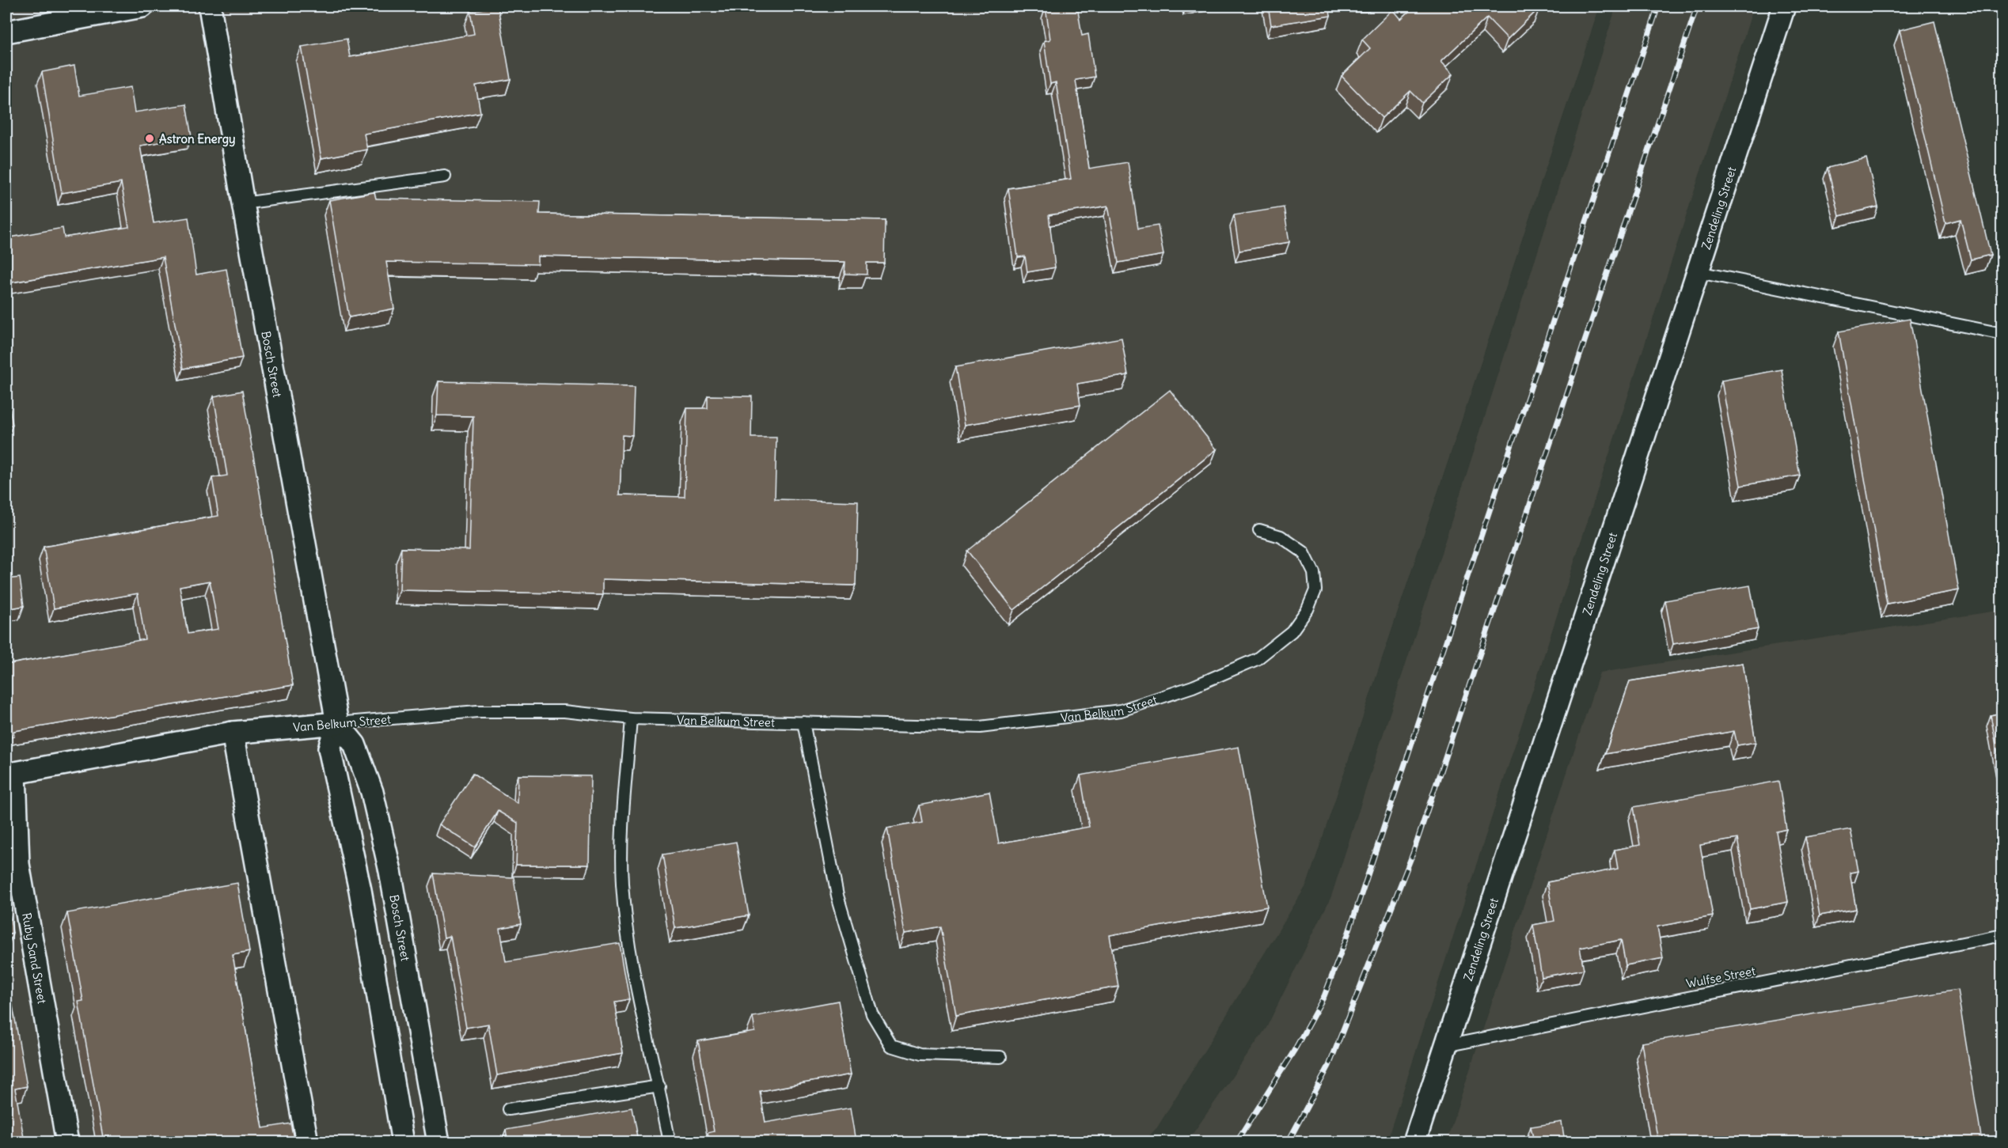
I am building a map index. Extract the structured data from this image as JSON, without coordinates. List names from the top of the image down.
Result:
{
  "streets": {
    "street": [
      "Zendeling Street",
      "Bosch Street",
      "Van Belkum Street",
      "Ruby Sand Street"
    ],
    "lane": ["Wulfse Street"]
  },
  "crossings": [
    ["Zendeling Street", "Wulfse Street"],
    ["Bosch Street", "Van Belkum Street"],
    ["Van Belkum Street", "Ruby Sand Street"]
  ],
  "places": ["Astron Energy"]
}
